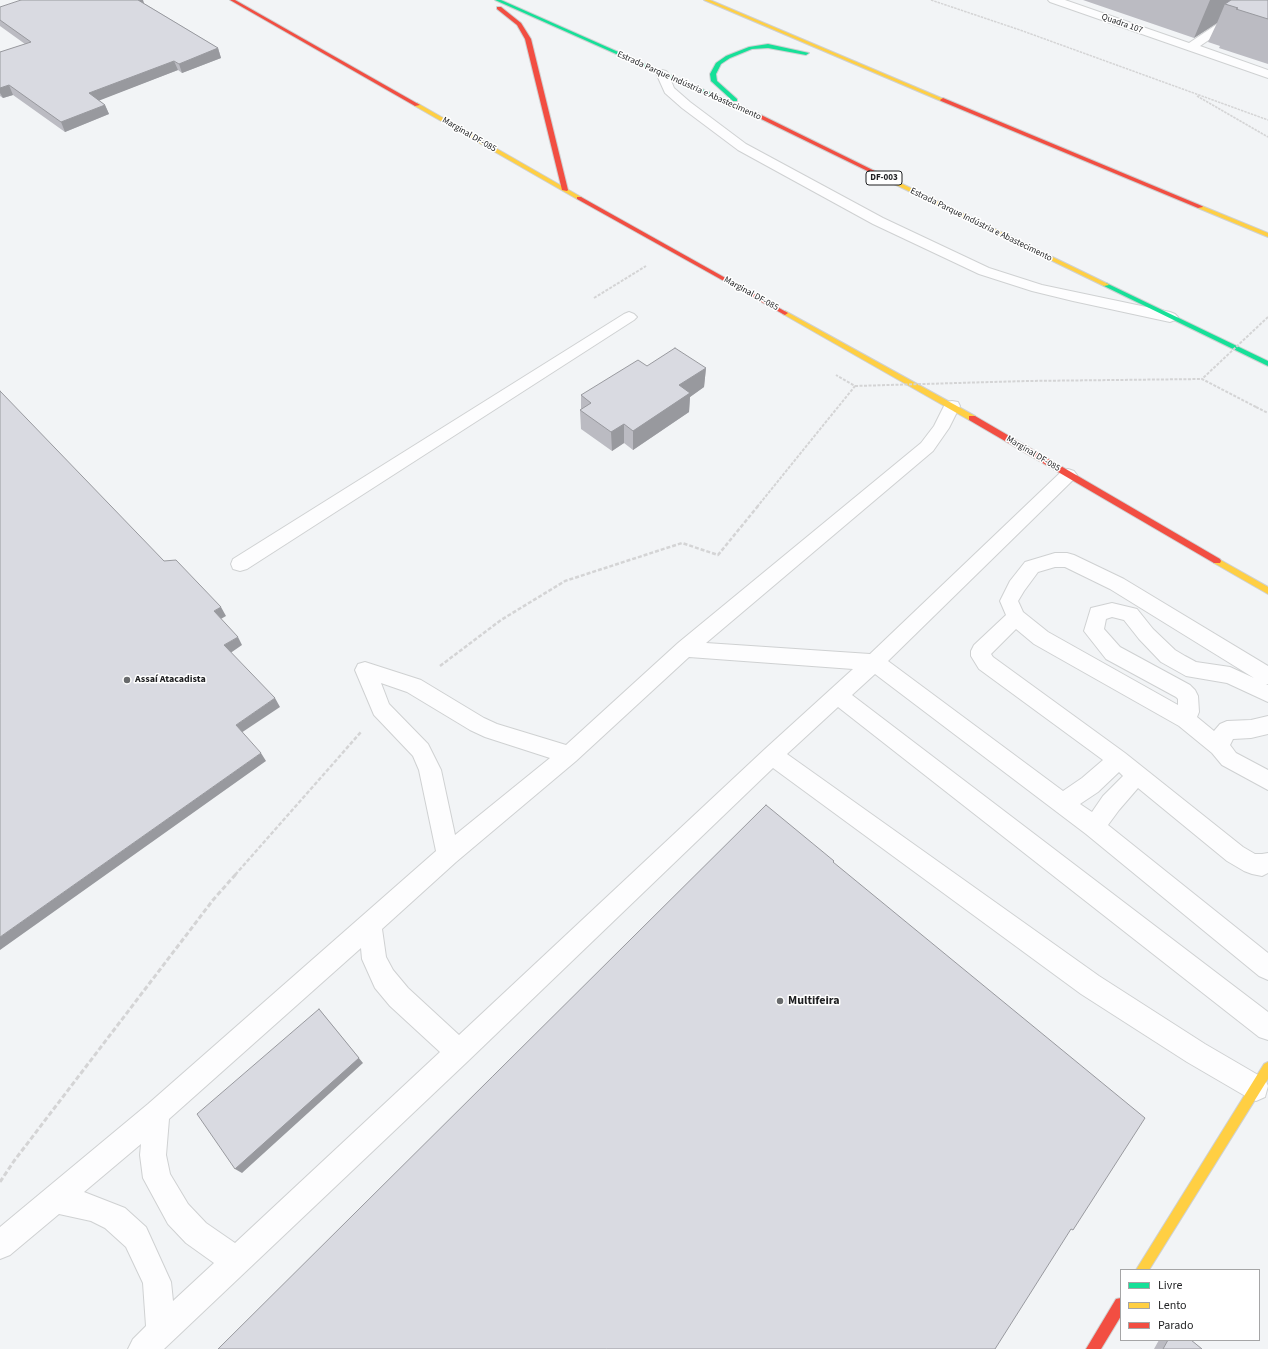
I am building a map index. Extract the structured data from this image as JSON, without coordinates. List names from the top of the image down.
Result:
{
  "streets": {
    "main road": ["Estrada Parque Indústria e Abastecimento", "Marginal DF-085", "DF-003"],
    "street": ["Quadra 107"]
  },
  "places": ["Assaí Atacadista", "Multifeira"],
  "legend": ["Livre", "Lento", "Parado"]
}
